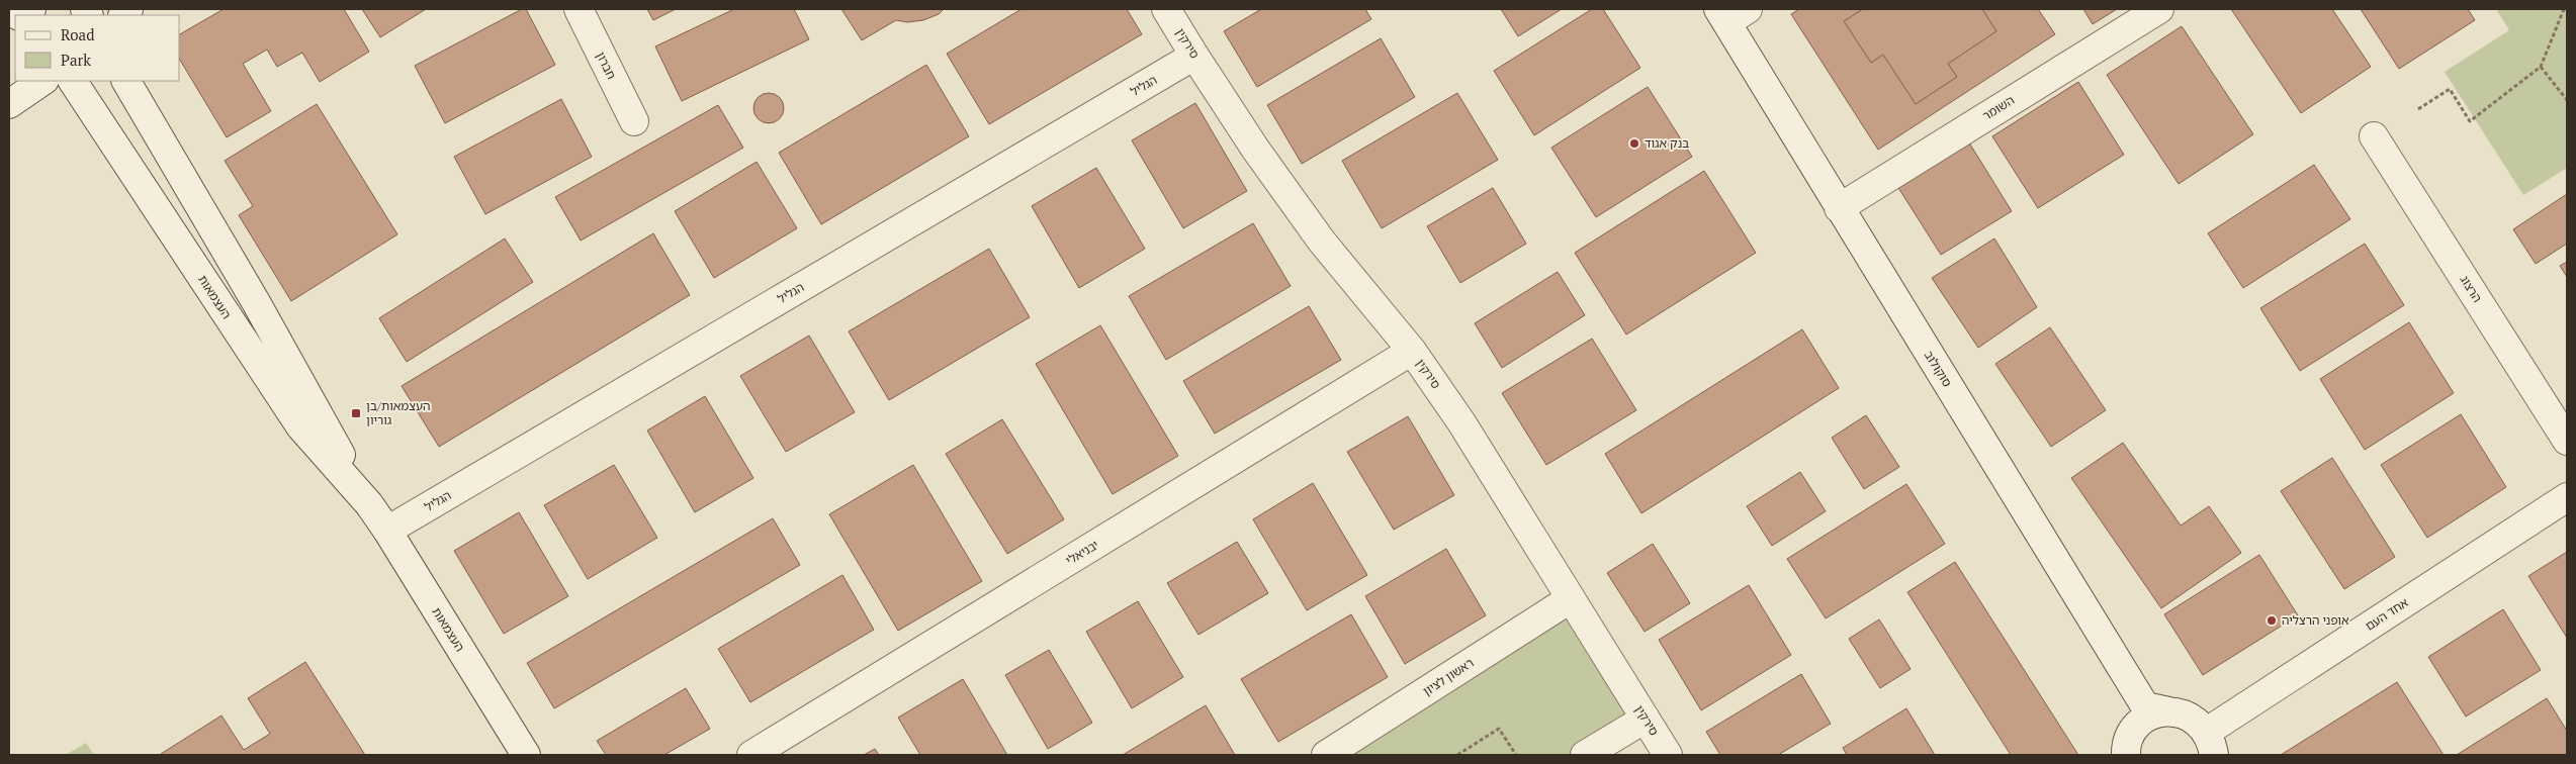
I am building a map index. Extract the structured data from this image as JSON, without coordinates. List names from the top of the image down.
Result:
{
  "streets": {
    "street": [
      "סירקין",
      "חברון",
      "הגליל",
      "השומר",
      "הרצוג",
      "העצמאות",
      "סוקולוב",
      "יבניאלי",
      "אחד העם",
      "ראשון לציון"
    ]
  },
  "crossings": [
    ["סירקין", "הגליל"],
    ["סירקין", "יבניאלי"],
    ["סירקין", "ראשון לציון"],
    ["הגליל", "העצמאות"],
    ["השומר", "סוקולוב"],
    ["סוקולוב", "אחד העם"]
  ],
  "places": {
    "other": ["בנק אגוד", "אופני הרצליה"],
    "transit": ["העצמאות/בן גוריון"]
  },
  "legend": ["Road", "Park"]
}
